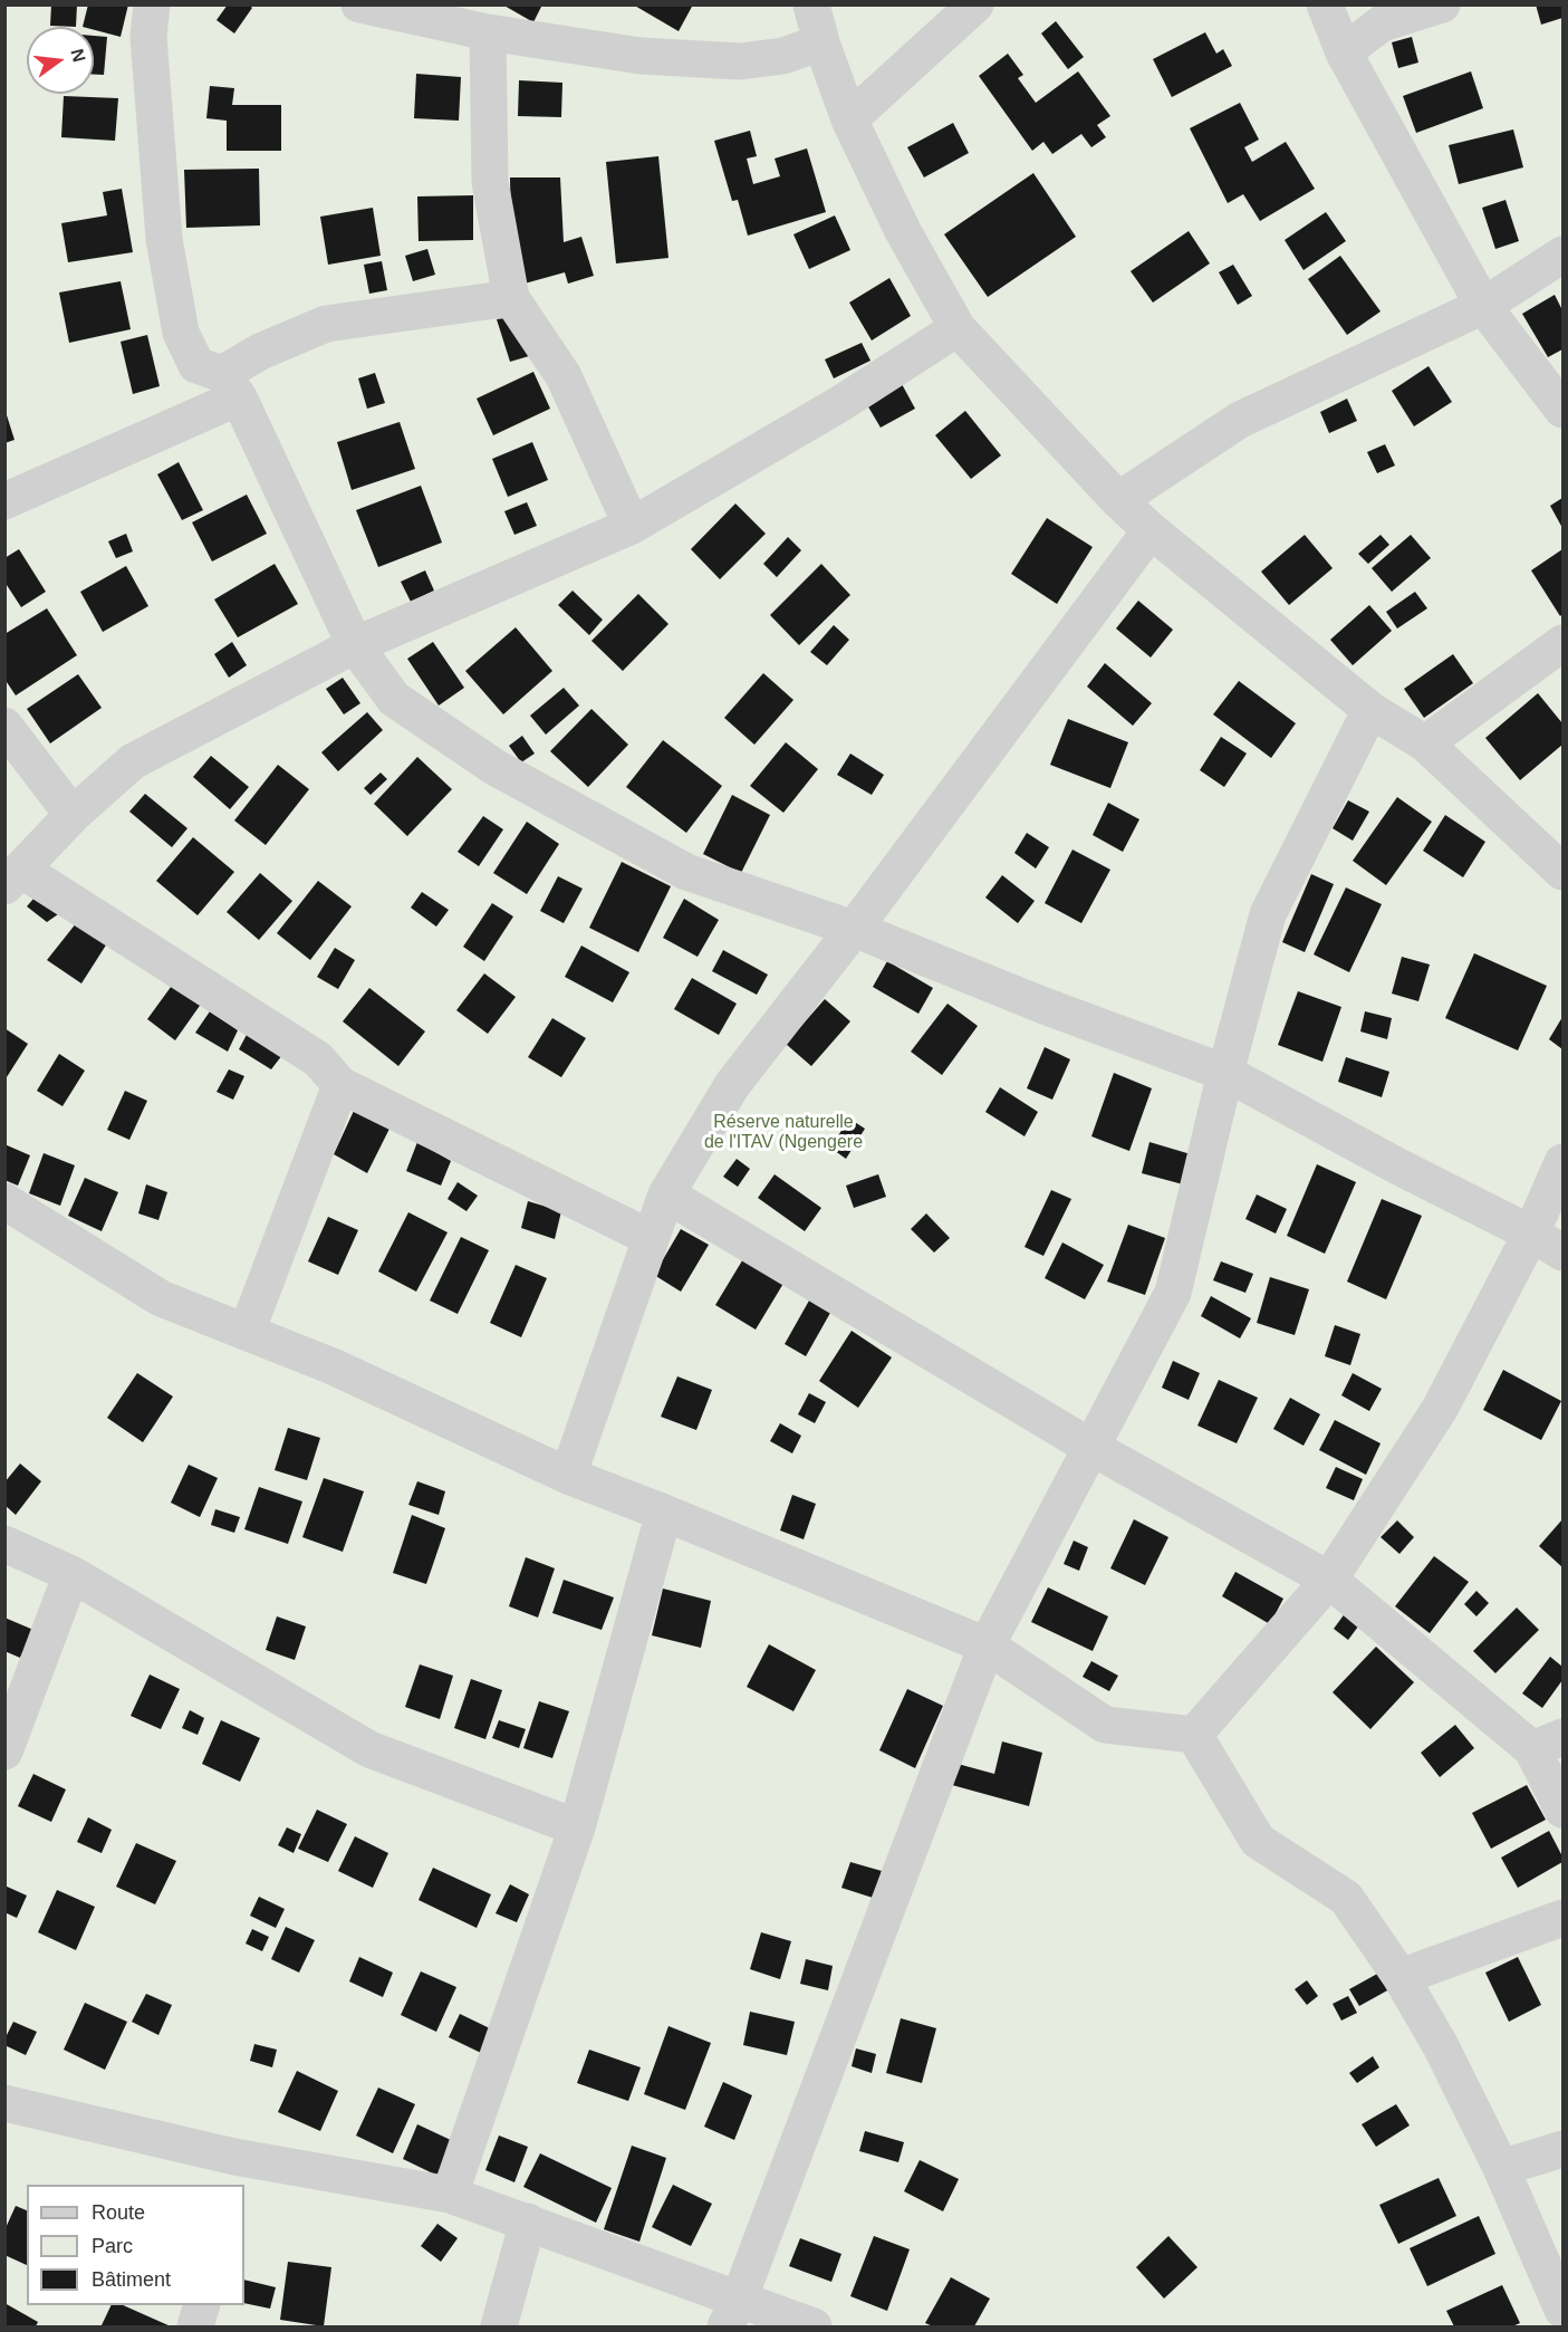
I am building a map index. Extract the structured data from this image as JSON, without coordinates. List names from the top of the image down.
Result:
{
  "parks": ["Réserve naturelle de l'ITAV (Ngengere"],
  "legend": ["Route", "Parc", "Bâtiment"],
  "north": "right"
}
